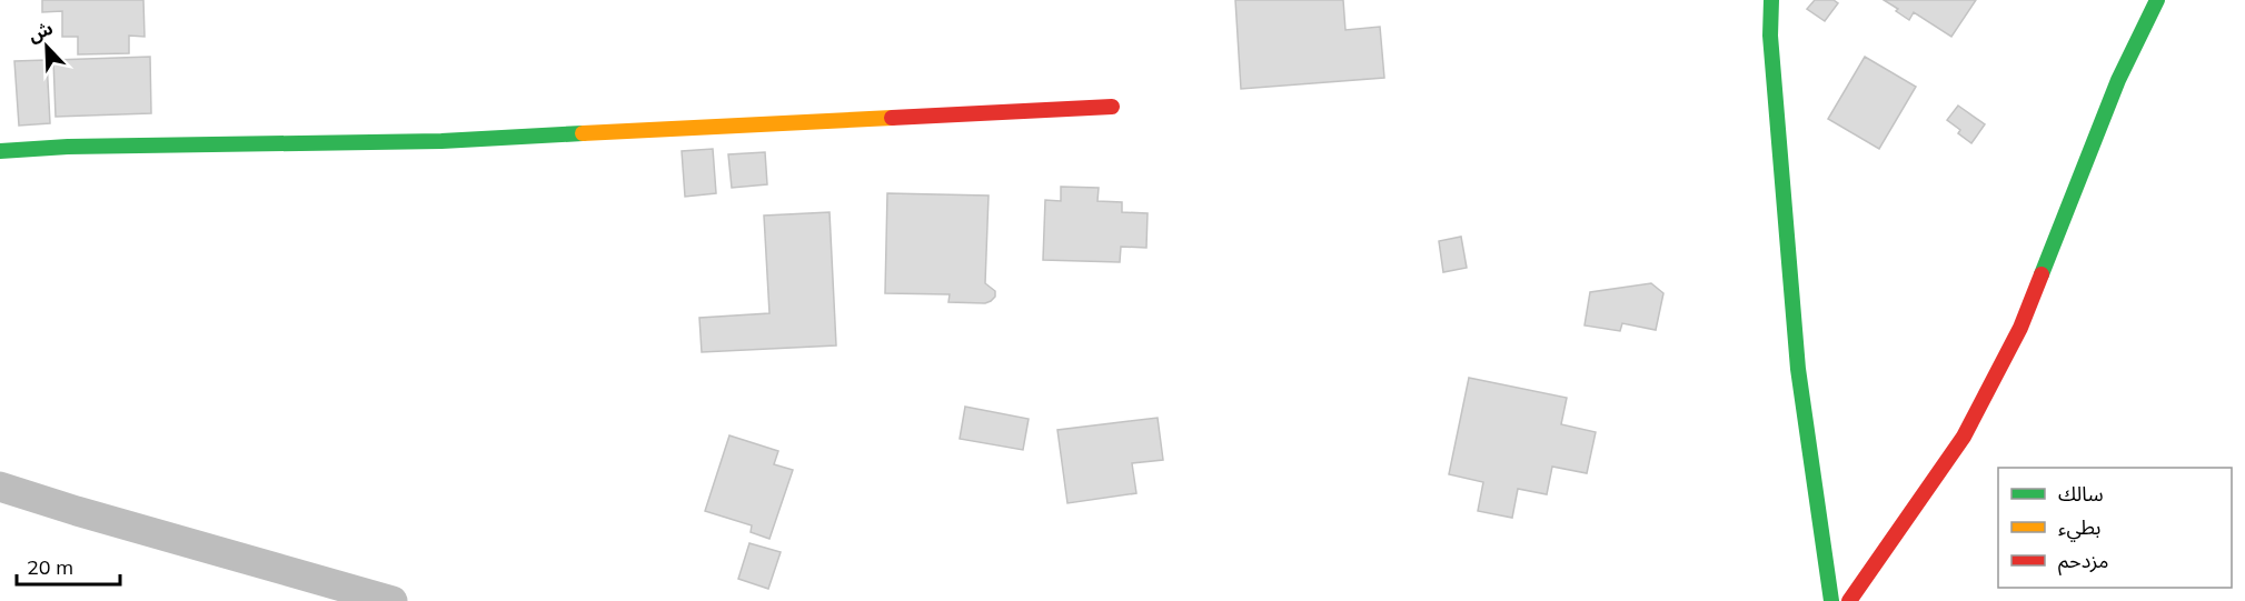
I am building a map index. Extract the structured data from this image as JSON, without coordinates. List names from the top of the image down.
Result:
{
  "legend": ["سالك", "بطيء", "مزدحم"],
  "scale_bar": "20 m",
  "north": "top left"
}
